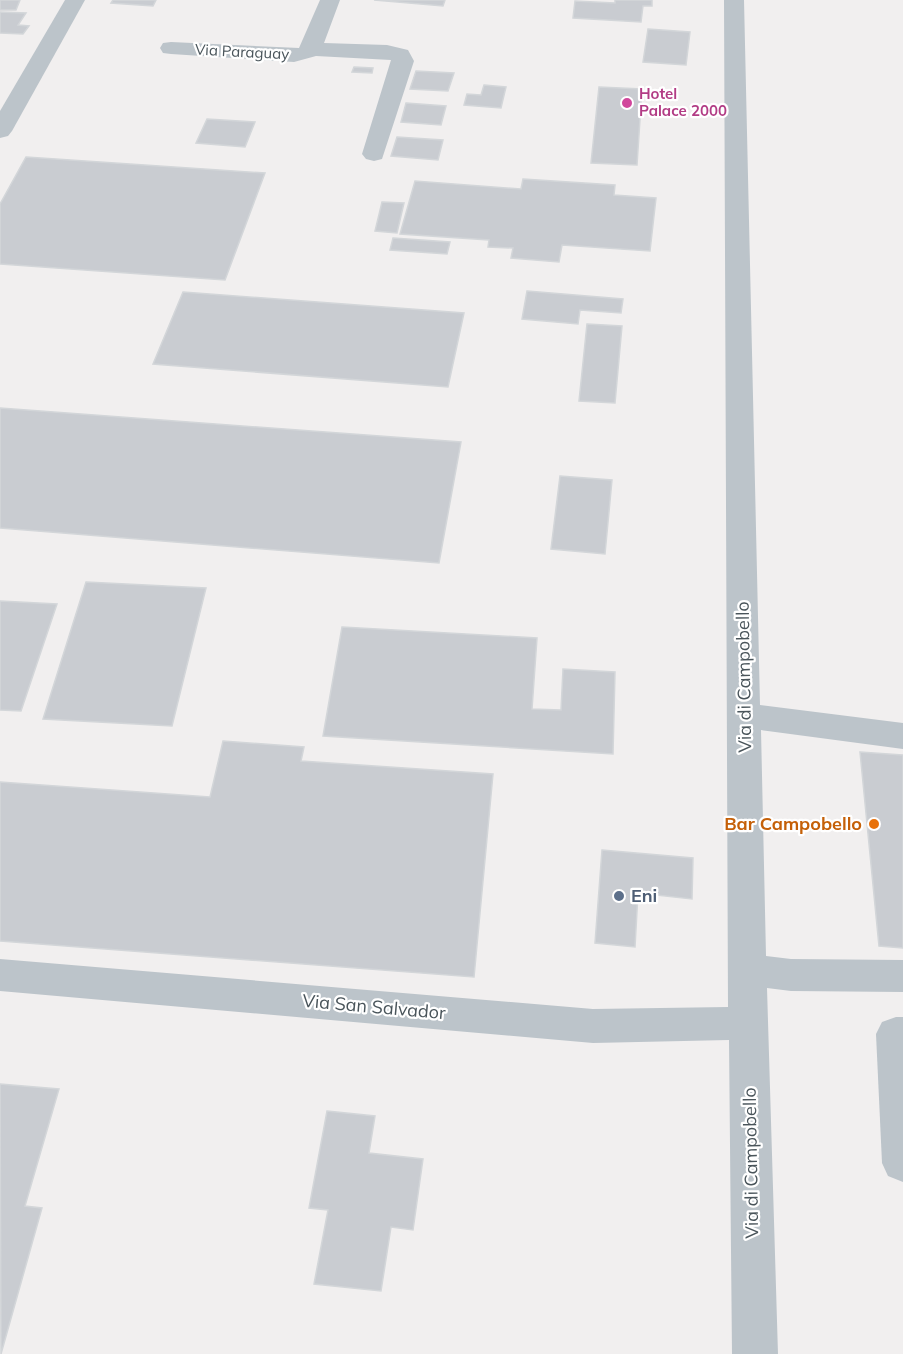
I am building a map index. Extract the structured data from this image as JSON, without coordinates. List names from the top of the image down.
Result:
{
  "streets": {
    "street": ["Via Paraguay", "Via di Campobello", "Via San Salvador"]
  },
  "crossings": [
    ["Via di Campobello", "Via San Salvador"]
  ],
  "places": ["Hotel Palace 2000", "Bar Campobello", "Eni"]
}
